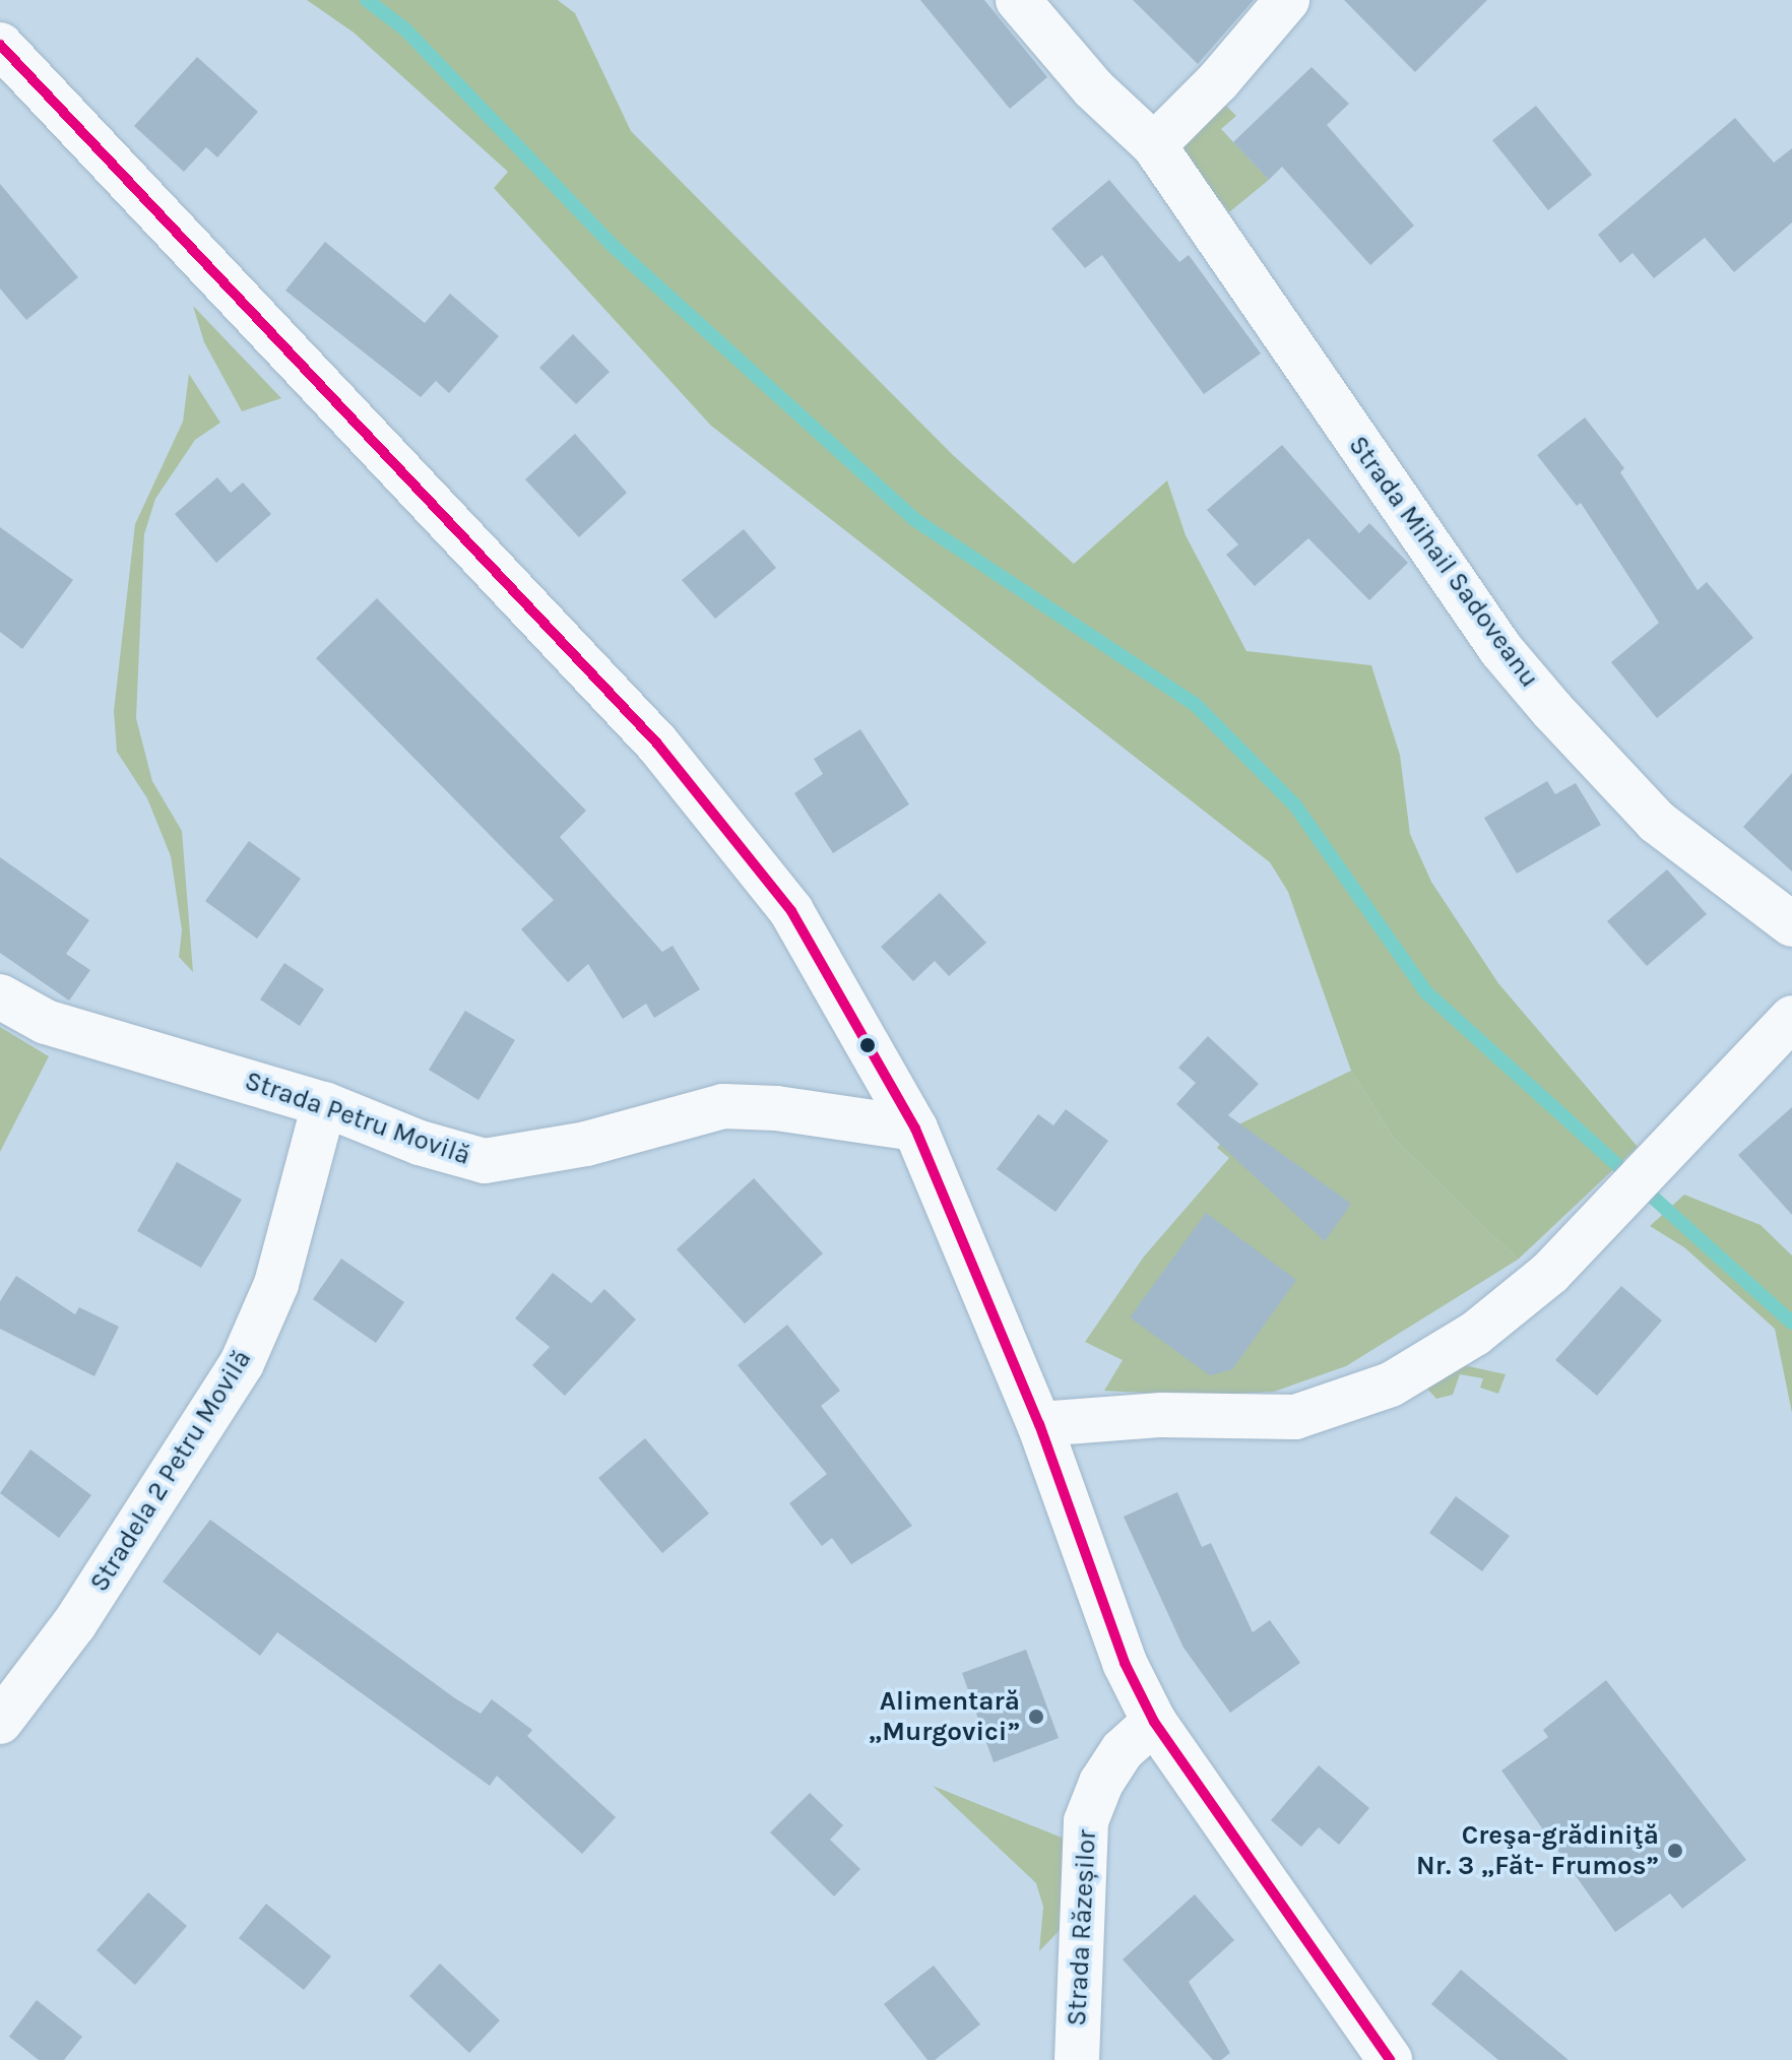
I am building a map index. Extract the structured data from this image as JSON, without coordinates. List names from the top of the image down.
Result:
{
  "streets": {
    "street": [
      "Strada Mihail Sadoveanu",
      "Strada Petru Movilă",
      "Stradela 2 Petru Movilă",
      "Strada Răzeșilor"
    ]
  },
  "crossings": [
    ["Strada Petru Movilă", "Stradela 2 Petru Movilă"]
  ],
  "places": ["Alimentară „Murgovici”", "Creşa-grădiniţă Nr. 3 „Făt- Frumos”"]
}
